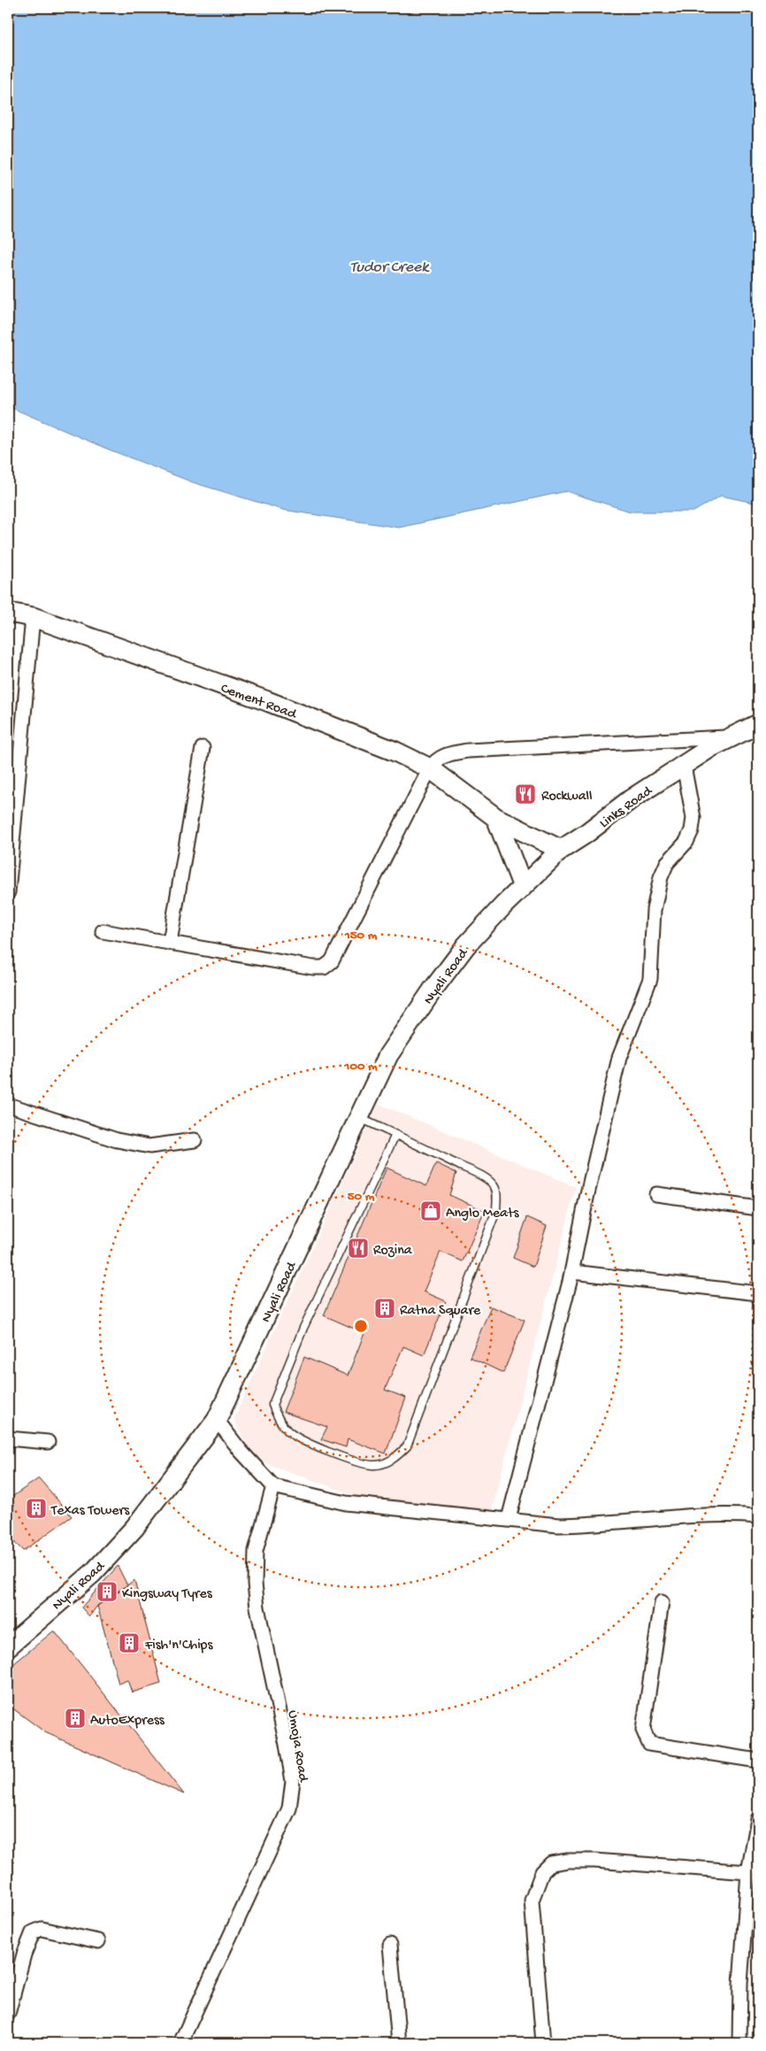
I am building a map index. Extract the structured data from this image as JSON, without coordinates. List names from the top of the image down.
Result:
{
  "streets": {
    "main road": ["Cement Road", "Links Road", "Nyali Road"],
    "street": ["Umoja Road"]
  },
  "crossings": [
    ["Cement Road", "Links Road"],
    ["Links Road", "Nyali Road"]
  ],
  "water": ["Tudor Creek"],
  "places": {
    "restaurant": ["Rockwall", "Rozina"],
    "shop": ["Anglo Meats"],
    "building": [
      "Ratna Square",
      "Texas Towers",
      "Kingsway Tyres",
      "Fish'n'Chips",
      "AutoExpress"
    ]
  },
  "rings": ["150 m", "100 m", "50 m"]
}
